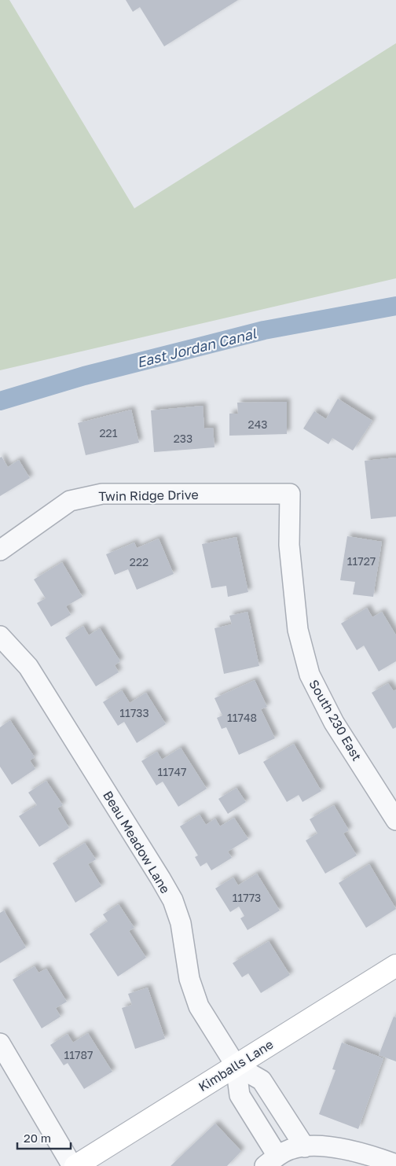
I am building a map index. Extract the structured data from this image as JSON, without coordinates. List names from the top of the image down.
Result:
{
  "streets": {
    "street": [
      "Twin Ridge Drive",
      "South 230 East",
      "Beau Meadow Lane",
      "Kimballs Lane"
    ]
  },
  "crossings": [
    ["Twin Ridge Drive", "South 230 East"],
    ["Beau Meadow Lane", "Kimballs Lane"]
  ],
  "water": ["East Jordan Canal"],
  "house_numbers": [
    "243",
    "221",
    "233",
    "11727",
    "222",
    "11733",
    "11748",
    "11747",
    "11773",
    "11787"
  ],
  "scale_bar": "20 m"
}
